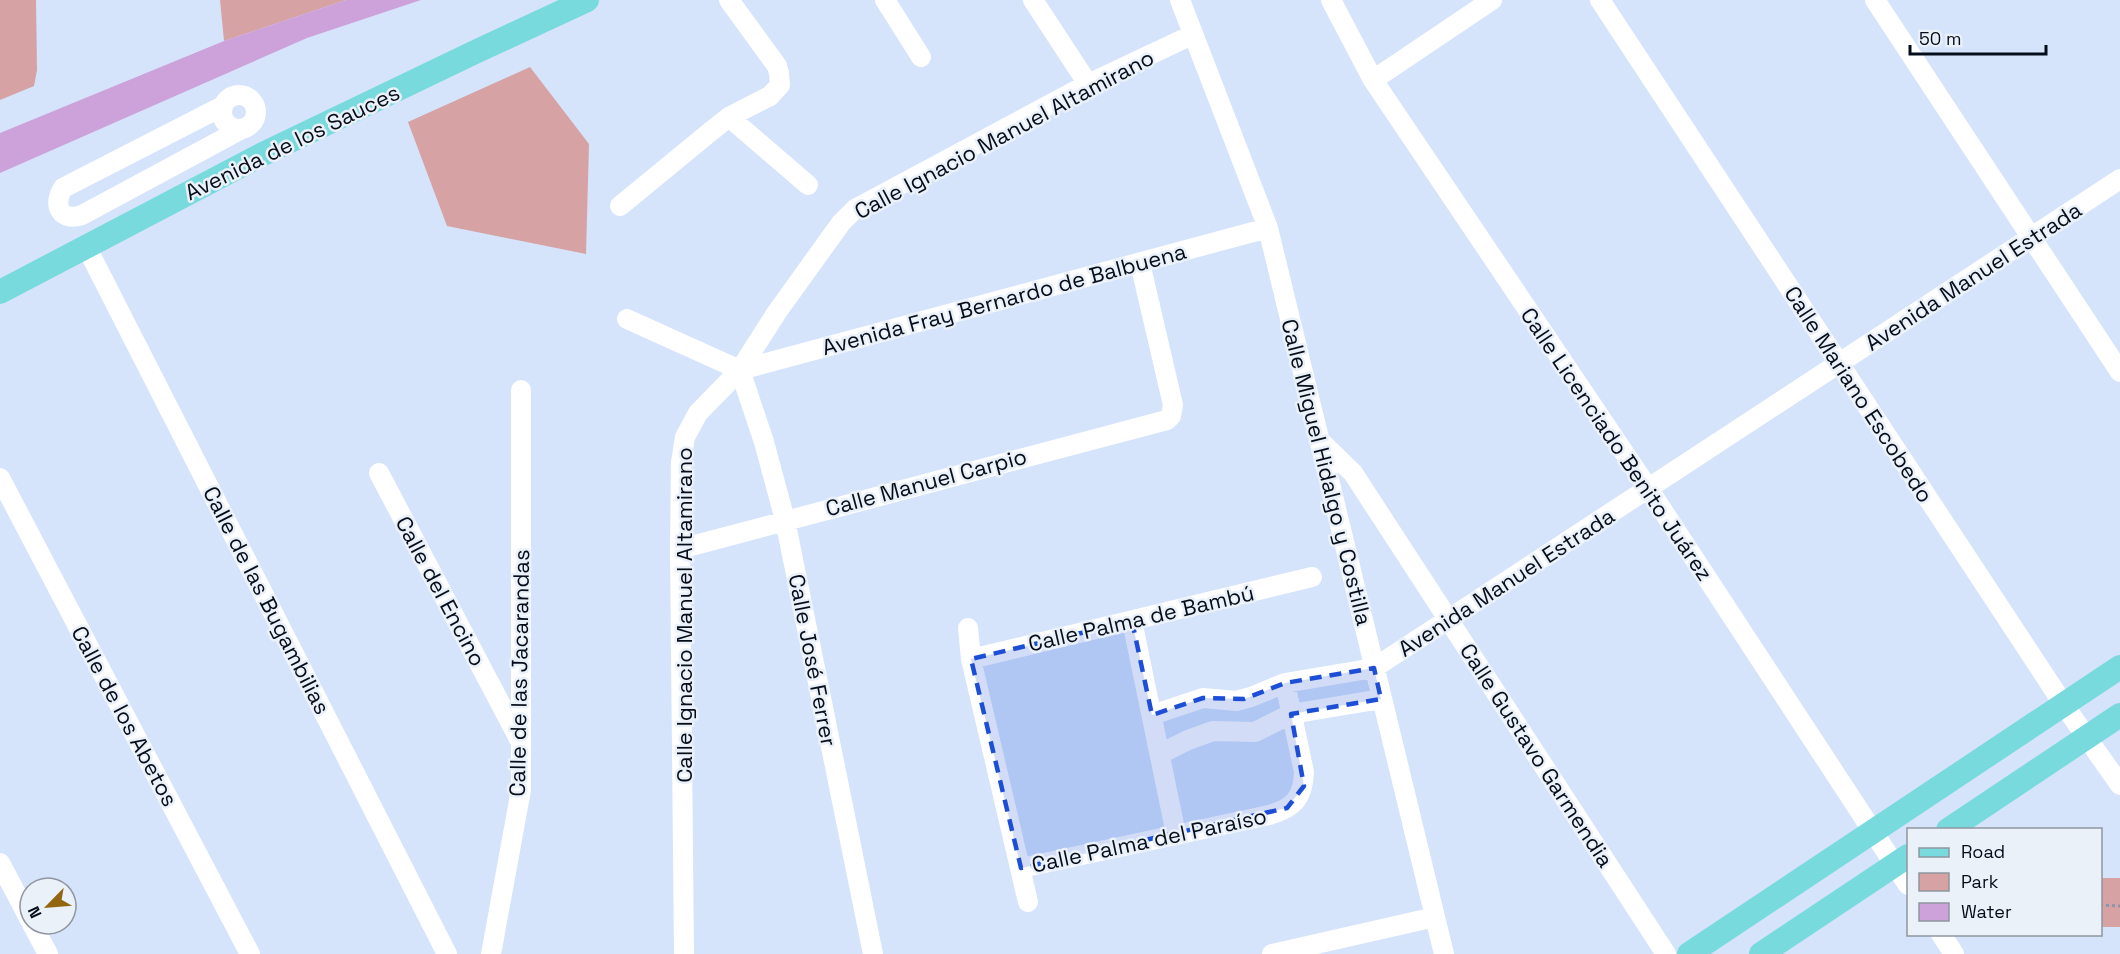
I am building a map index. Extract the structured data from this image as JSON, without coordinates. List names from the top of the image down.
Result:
{
  "streets": {
    "main road": ["Avenida de los Sauces"],
    "street": [
      "Calle Ignacio Manuel Altamirano",
      "Avenida Manuel Estrada",
      "Avenida Fray Bernardo de Balbuena",
      "Calle Mariano Escobedo",
      "Calle Licenciado Benito Juárez",
      "Calle Miguel Hidalgo y Costilla",
      "Calle Manuel Carpio",
      "Calle del Encino",
      "Calle de las Bugambilias",
      "Calle Palma de Bambú",
      "Calle José Ferrer",
      "Calle de las Jacarandas",
      "Calle de los Abetos",
      "Calle Gustavo Garmendia",
      "Calle Palma del Paraíso"
    ]
  },
  "crossings": [
    ["Calle Ignacio Manuel Altamirano", "Avenida Fray Bernardo de Balbuena"],
    ["Calle Ignacio Manuel Altamirano", "Calle Miguel Hidalgo y Costilla"],
    ["Calle Ignacio Manuel Altamirano", "Calle Manuel Carpio"],
    ["Calle Ignacio Manuel Altamirano", "Calle José Ferrer"],
    ["Avenida de los Sauces", "Calle de las Bugambilias"],
    ["Avenida Manuel Estrada", "Calle Mariano Escobedo"],
    ["Avenida Manuel Estrada", "Calle Licenciado Benito Juárez"],
    ["Avenida Manuel Estrada", "Calle Miguel Hidalgo y Costilla"],
    ["Avenida Manuel Estrada", "Calle Gustavo Garmendia"],
    ["Avenida Fray Bernardo de Balbuena", "Calle Miguel Hidalgo y Costilla"],
    ["Avenida Fray Bernardo de Balbuena", "Calle Manuel Carpio"],
    ["Avenida Fray Bernardo de Balbuena", "Calle José Ferrer"],
    ["Calle Miguel Hidalgo y Costilla", "Calle Gustavo Garmendia"],
    ["Calle Manuel Carpio", "Calle José Ferrer"],
    ["Calle del Encino", "Calle de las Jacarandas"]
  ],
  "legend": ["Road", "Park", "Water"],
  "scale_bar": "50 m",
  "north": "bottom left"
}
